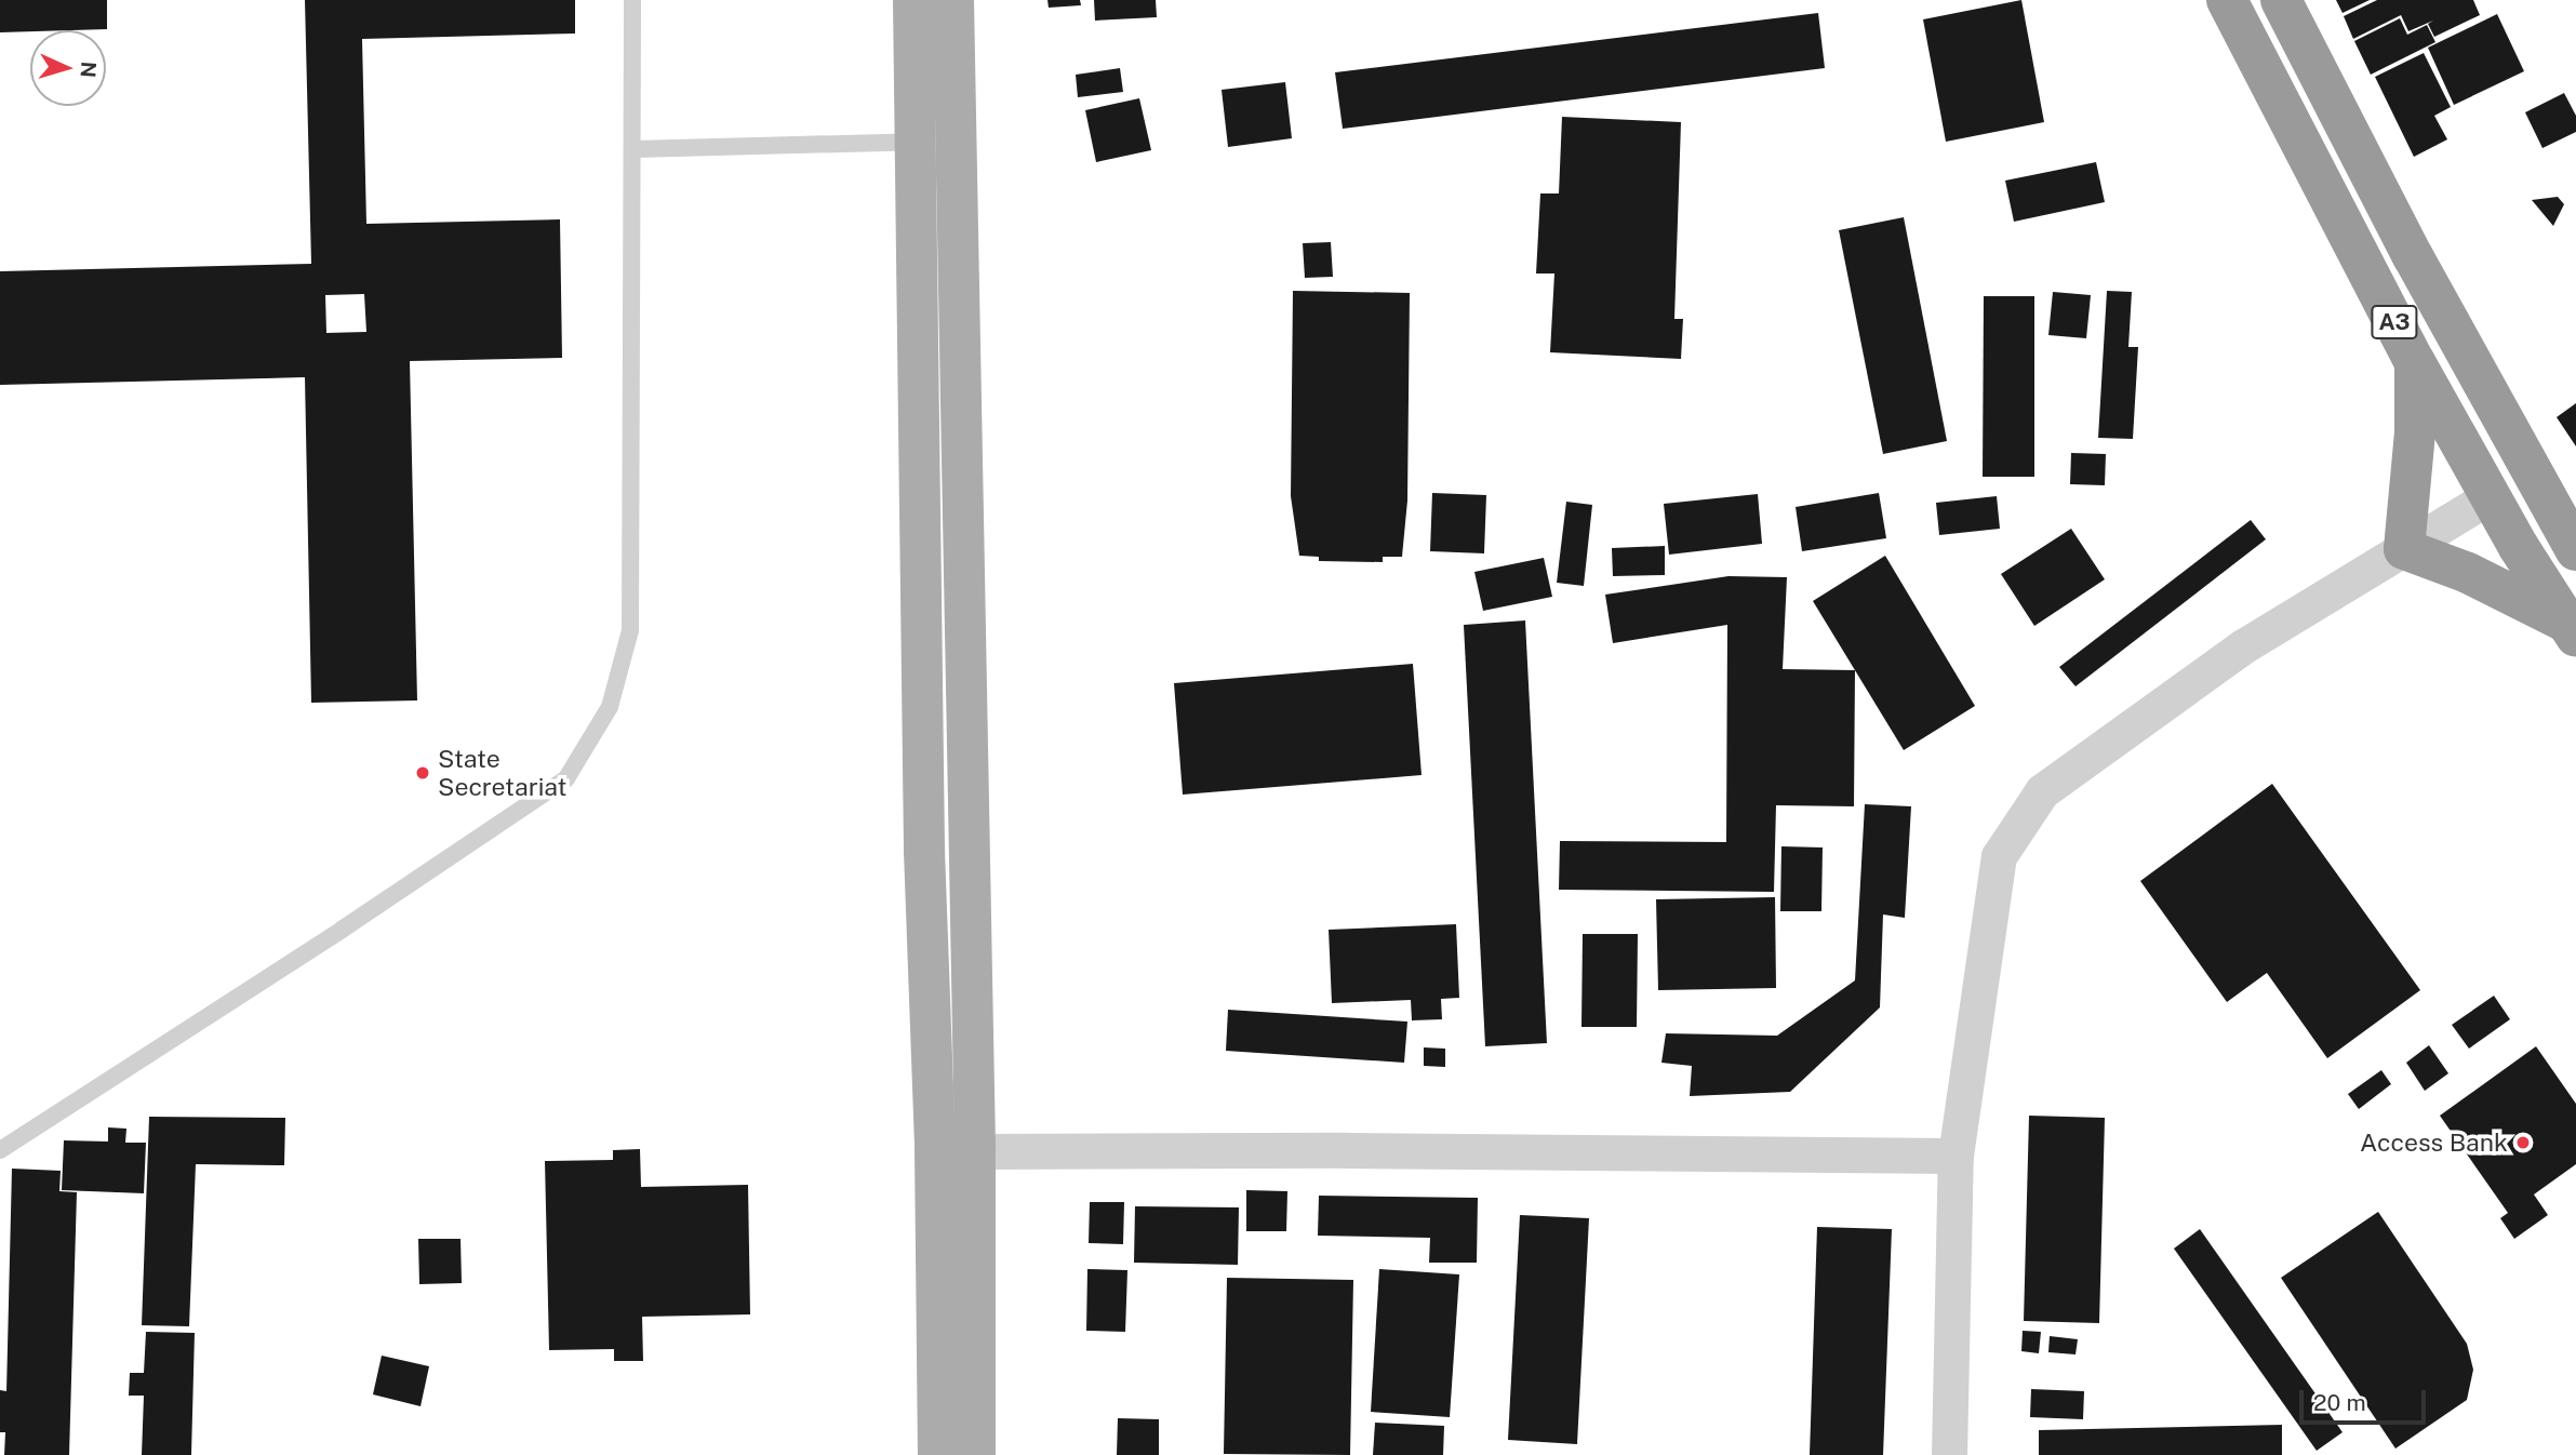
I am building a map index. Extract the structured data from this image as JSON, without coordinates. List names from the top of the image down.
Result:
{
  "streets": {
    "highway": ["A3"]
  },
  "places": ["State Secretariat", "Access Bank"],
  "scale_bar": "20 m",
  "north": "right"
}
